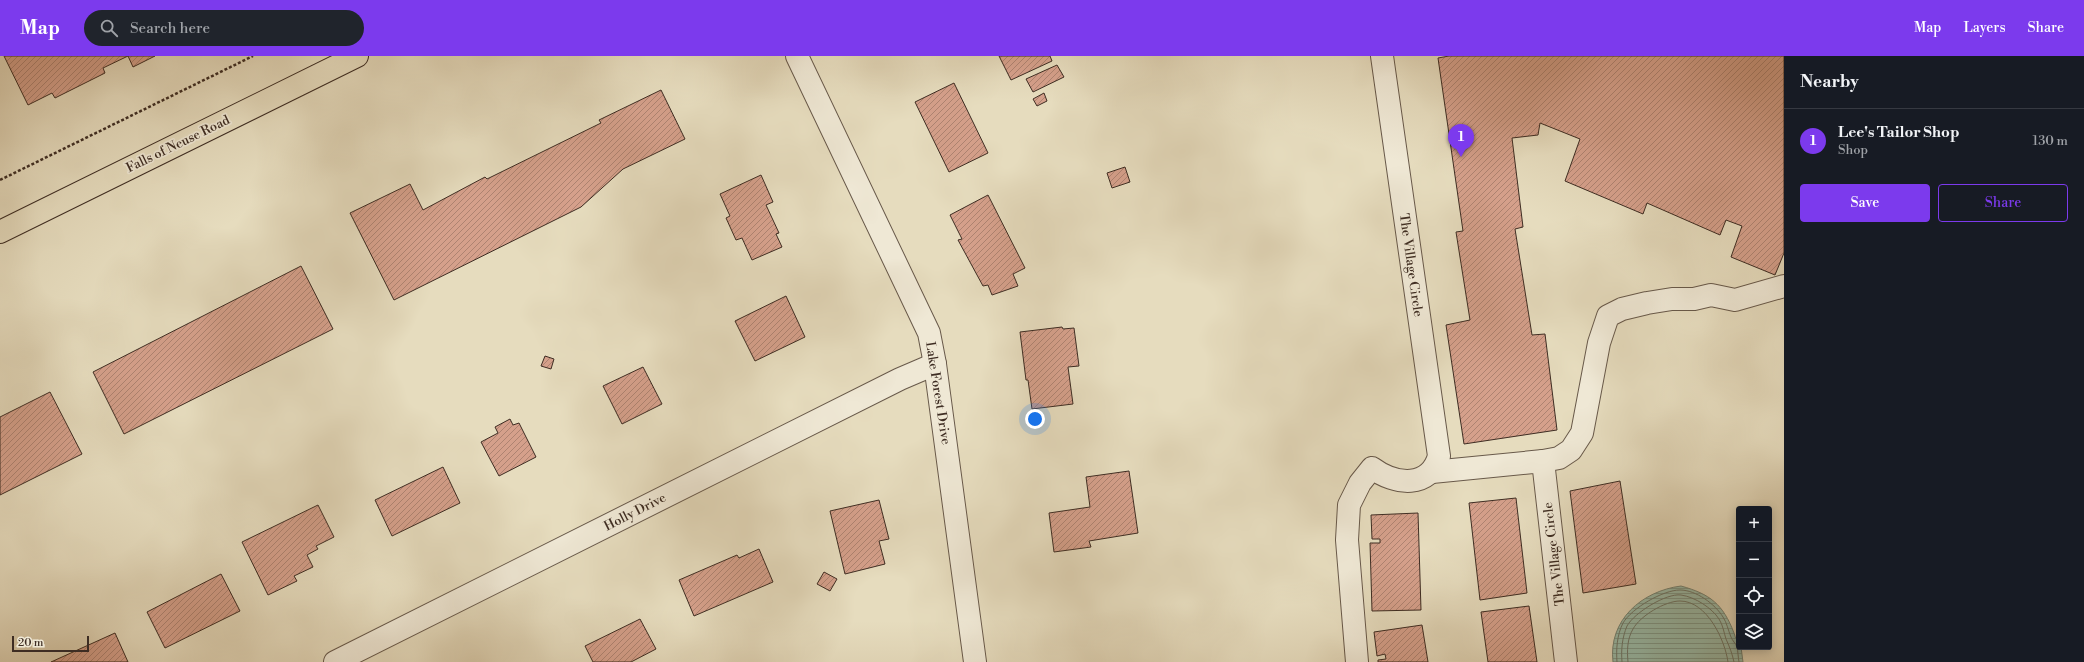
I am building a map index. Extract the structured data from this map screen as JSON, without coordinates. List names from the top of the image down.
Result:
{
  "streets": {
    "main road": ["Falls of Neuse Road"],
    "street": ["The Village Circle", "Lake Forest Drive", "Holly Drive"]
  },
  "crossings": [
    ["Lake Forest Drive", "Holly Drive"]
  ],
  "scale_bar": "20 m",
  "page": {
    "header": "Map",
    "search": "Search here",
    "nav": ["Map", "Layers", "Share"],
    "heading": "Nearby",
    "list": [
      {
        "mark": "1",
        "name": "Lee's Tailor Shop",
        "note": "Shop",
        "value": "130 m"
      }
    ],
    "pins": "1",
    "buttons": ["Save", "Share"],
    "map_buttons": ["+", "−"],
    "scale": "20 m"
  }
}
